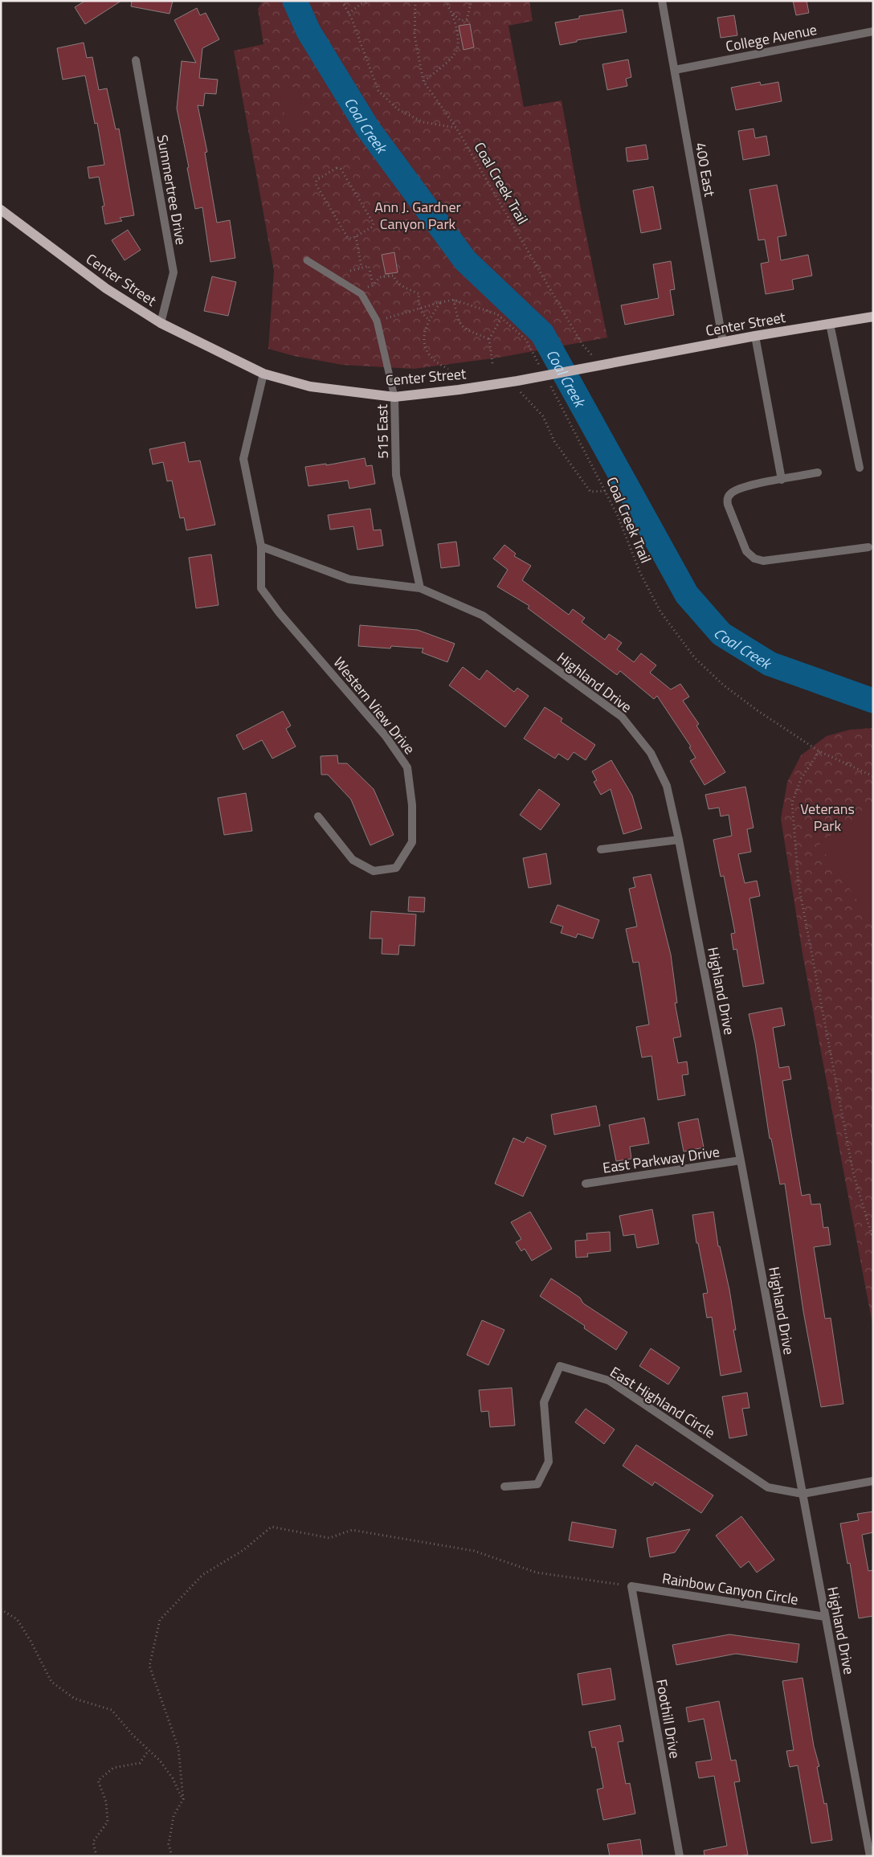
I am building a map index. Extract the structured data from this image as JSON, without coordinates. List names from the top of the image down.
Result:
{
  "streets": {
    "main road": ["Center Street"],
    "street": [
      "College Avenue",
      "400 East",
      "Summertree Drive",
      "515 East",
      "Highland Drive",
      "Western View Drive",
      "East Parkway Drive",
      "East Highland Circle",
      "Rainbow Canyon Circle",
      "Foothill Drive"
    ],
    "path": ["Coal Creek Trail"]
  },
  "crossings": [
    ["College Avenue", "400 East"],
    ["400 East", "Center Street"],
    ["Coal Creek Trail", "Center Street"],
    ["Summertree Drive", "Center Street"],
    ["Center Street", "515 East"],
    ["515 East", "Highland Drive"],
    ["Highland Drive", "Western View Drive"],
    ["Highland Drive", "East Parkway Drive"],
    ["Highland Drive", "East Highland Circle"],
    ["Highland Drive", "Rainbow Canyon Circle"],
    ["Rainbow Canyon Circle", "Foothill Drive"]
  ],
  "water": ["Coal Creek"],
  "parks": ["Ann J. Gardner Canyon Park", "Veterans Park"]
}
